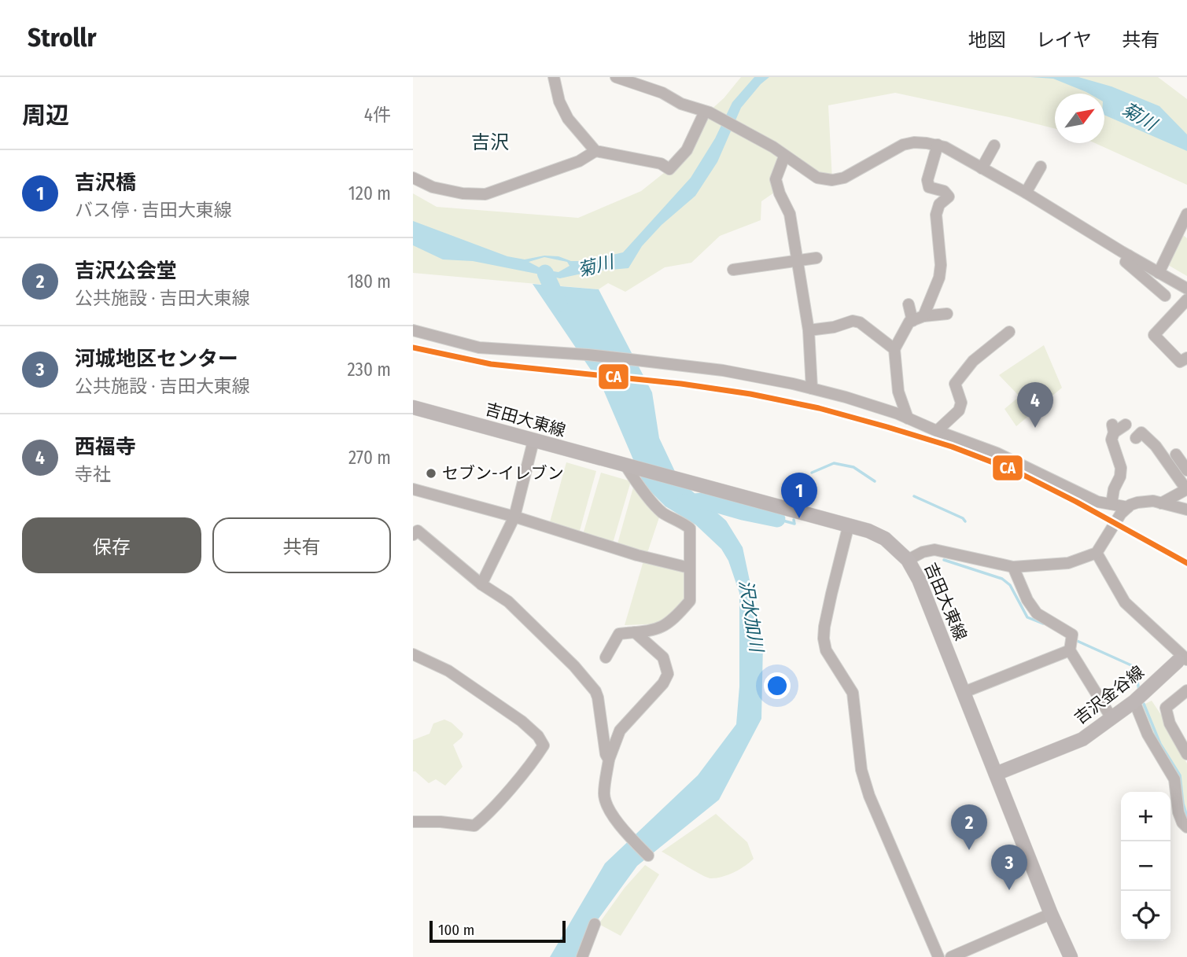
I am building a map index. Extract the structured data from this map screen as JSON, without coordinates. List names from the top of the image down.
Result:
{
  "streets": {
    "main road": ["吉田大東線", "吉沢金谷線"]
  },
  "crossings": [
    ["吉田大東線", "吉沢金谷線"]
  ],
  "districts": ["吉沢"],
  "water": ["菊川", "沢水加川"],
  "places": ["セブン-イレブン"],
  "lines": ["transit line CA"],
  "scale_bar": "100 m",
  "north": "top right",
  "page": {
    "header": "Strollr",
    "nav": ["地図", "レイヤ", "共有"],
    "heading": ["周辺", "4件"],
    "list": [
      {
        "mark": "1",
        "name": "吉沢橋",
        "note": "バス停 · 吉田大東線",
        "value": "120 m"
      },
      {
        "mark": "2",
        "name": "吉沢公会堂",
        "note": "公共施設 · 吉田大東線",
        "value": "180 m"
      },
      {
        "mark": "3",
        "name": "河城地区センター",
        "note": "公共施設 · 吉田大東線",
        "value": "230 m"
      },
      {
        "mark": "4",
        "name": "西福寺",
        "note": "寺社",
        "value": "270 m"
      }
    ],
    "pins": [
      "4",
      "1",
      "2",
      "3"
    ],
    "buttons": ["保存", "共有"],
    "map_buttons": ["+", "−"],
    "scale": "100 m"
  }
}
